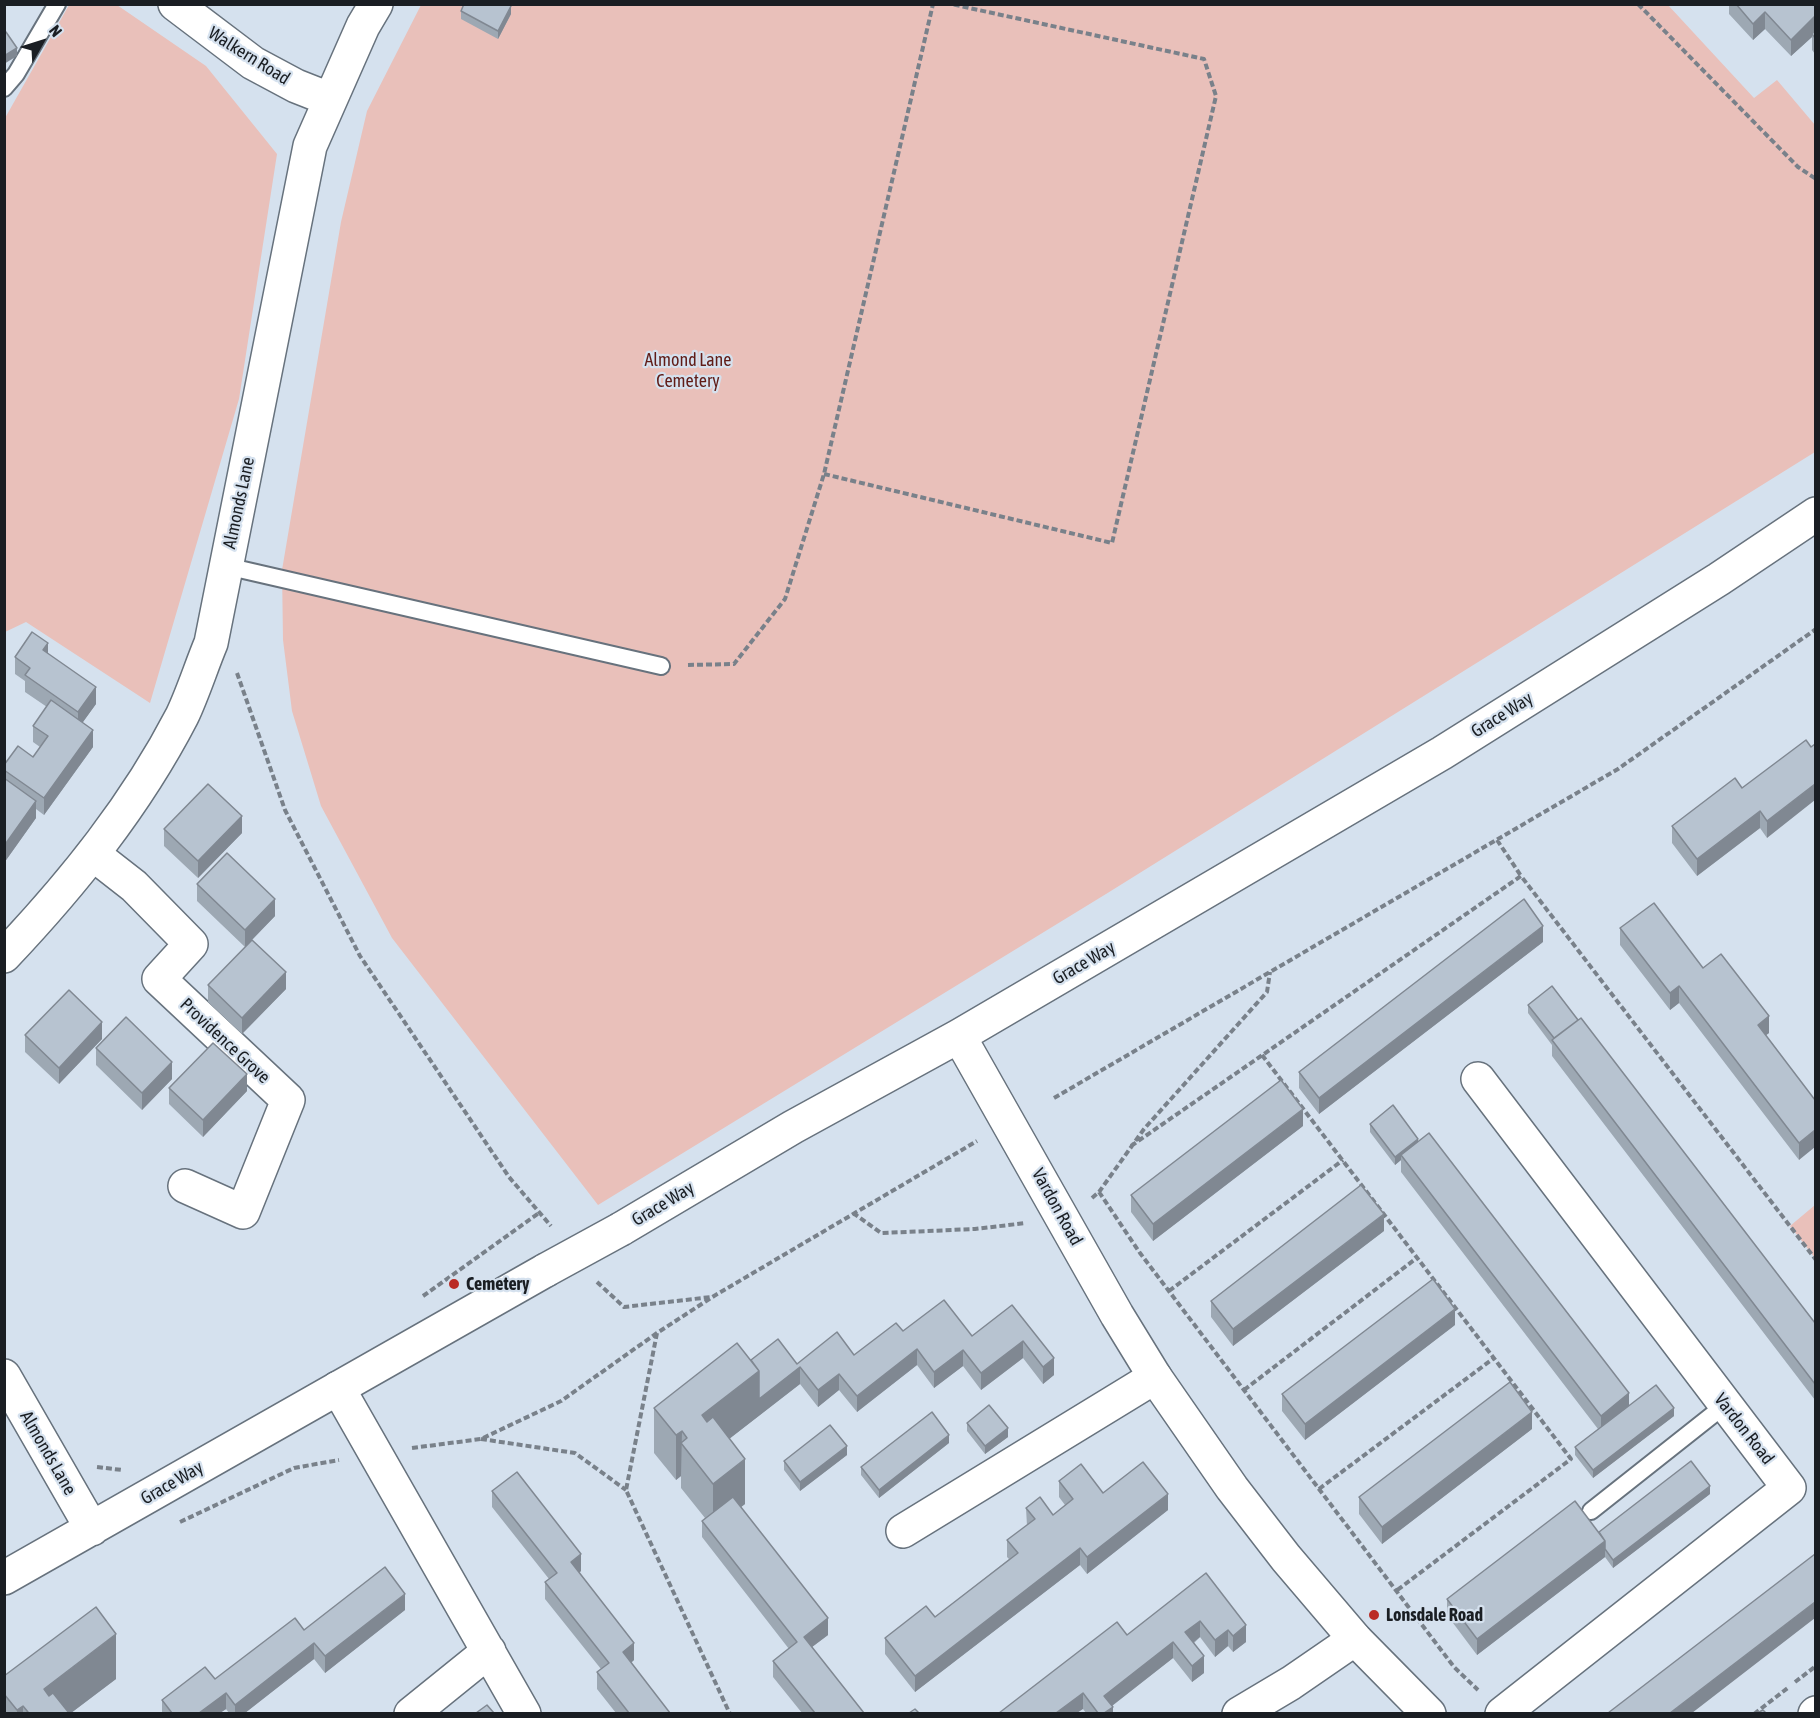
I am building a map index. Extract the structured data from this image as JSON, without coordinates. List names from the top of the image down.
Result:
{
  "streets": {
    "street": [
      "Walkern Road",
      "Almonds Lane",
      "Grace Way",
      "Providence Grove",
      "Vardon Road"
    ]
  },
  "crossings": [
    ["Walkern Road", "Almonds Lane"],
    ["Almonds Lane", "Grace Way"],
    ["Almonds Lane", "Providence Grove"],
    ["Grace Way", "Vardon Road"]
  ],
  "parks": ["Almond Lane Cemetery"],
  "places": ["Cemetery", "Lonsdale Road"],
  "north": "top right"
}
